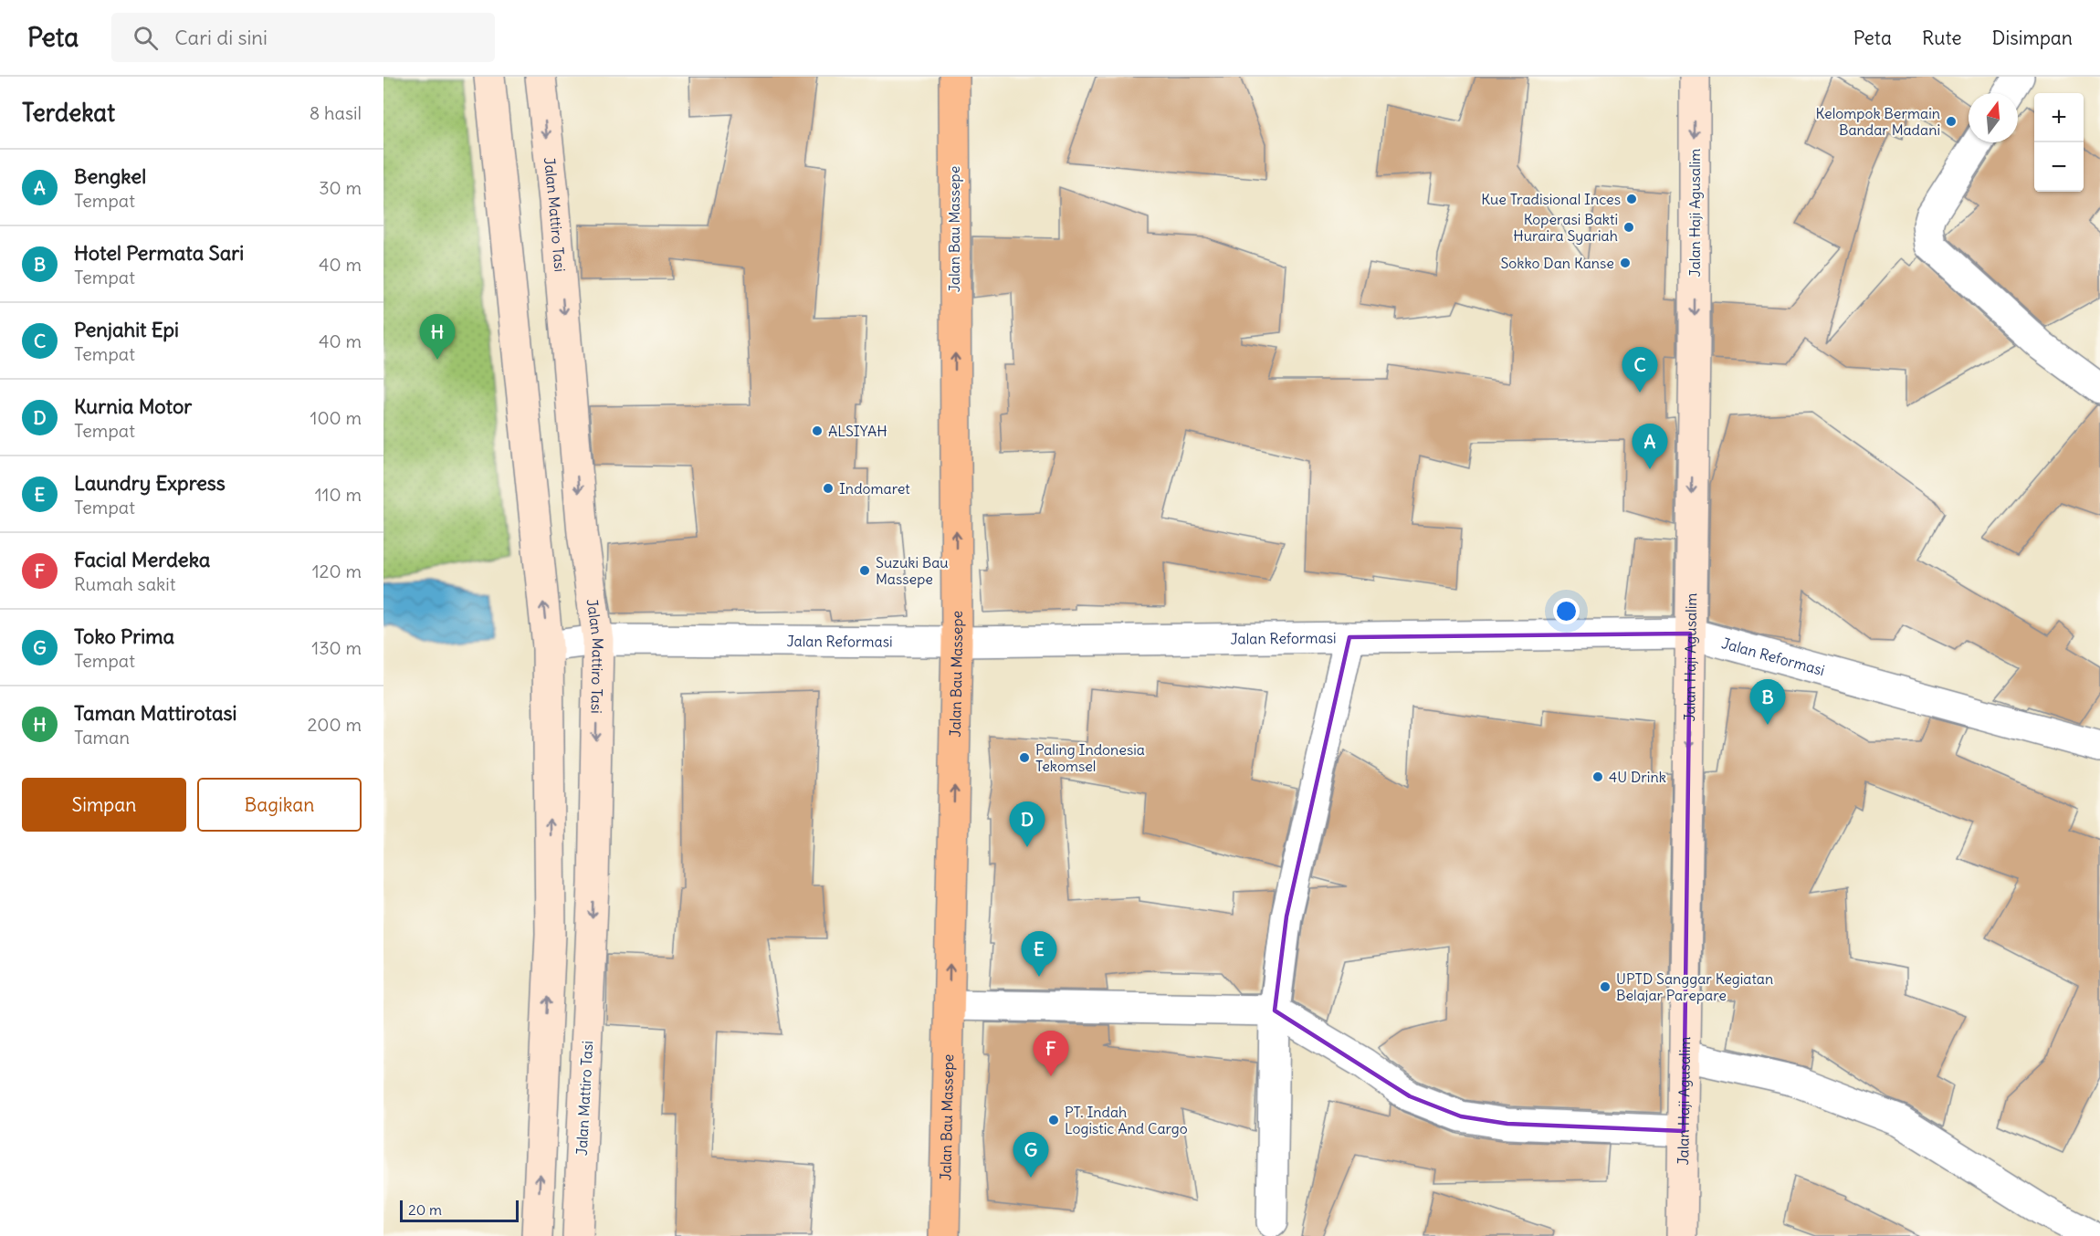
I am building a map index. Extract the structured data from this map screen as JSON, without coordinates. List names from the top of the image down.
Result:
{
  "streets": {
    "highway": ["Jalan Bau Massepe"],
    "main road": ["Jalan Haji Agusalim", "Jalan Mattiro Tasi"],
    "street": ["Jalan Reformasi"]
  },
  "crossings": [
    ["Jalan Haji Agusalim", "Jalan Reformasi"],
    ["Jalan Mattiro Tasi", "Jalan Reformasi"],
    ["Jalan Bau Massepe", "Jalan Reformasi"]
  ],
  "one_way": ["Jalan Haji Agusalim", "Jalan Bau Massepe"],
  "places": [
    "Kelompok Bermain Bandar Madani",
    "Kue Tradisional Inces",
    "Koperasi Bakti Huraira Syariah",
    "Sokko Dan Kanse",
    "ALSIYAH",
    "Indomaret",
    "Suzuki Bau Massepe",
    "Paling Indonesia Tekomsel",
    "4U Drink",
    "UPTD Sanggar Kegiatan Belajar Parepare",
    "PT. Indah Logistic And Cargo"
  ],
  "scale_bar": "20 m",
  "north": "top",
  "page": {
    "header": "Peta",
    "search": "Cari di sini",
    "nav": ["Peta", "Rute", "Disimpan"],
    "heading": ["Terdekat", "8 hasil"],
    "map_buttons": ["+", "−"],
    "list": [
      {
        "mark": "A",
        "name": "Bengkel",
        "note": "Tempat",
        "value": "30 m"
      },
      {
        "mark": "B",
        "name": "Hotel Permata Sari",
        "note": "Tempat",
        "value": "40 m"
      },
      {
        "mark": "C",
        "name": "Penjahit Epi",
        "note": "Tempat",
        "value": "40 m"
      },
      {
        "mark": "D",
        "name": "Kurnia Motor",
        "note": "Tempat",
        "value": "100 m"
      },
      {
        "mark": "E",
        "name": "Laundry Express",
        "note": "Tempat",
        "value": "110 m"
      },
      {
        "mark": "F",
        "name": "Facial Merdeka",
        "note": "Rumah sakit",
        "value": "120 m"
      },
      {
        "mark": "G",
        "name": "Toko Prima",
        "note": "Tempat",
        "value": "130 m"
      },
      {
        "mark": "H",
        "name": "Taman Mattirotasi",
        "note": "Taman",
        "value": "200 m"
      }
    ],
    "pins": [
      "H",
      "C",
      "A",
      "B",
      "D",
      "E",
      "F",
      "G"
    ],
    "buttons": ["Simpan", "Bagikan"],
    "scale": "20 m"
  }
}
